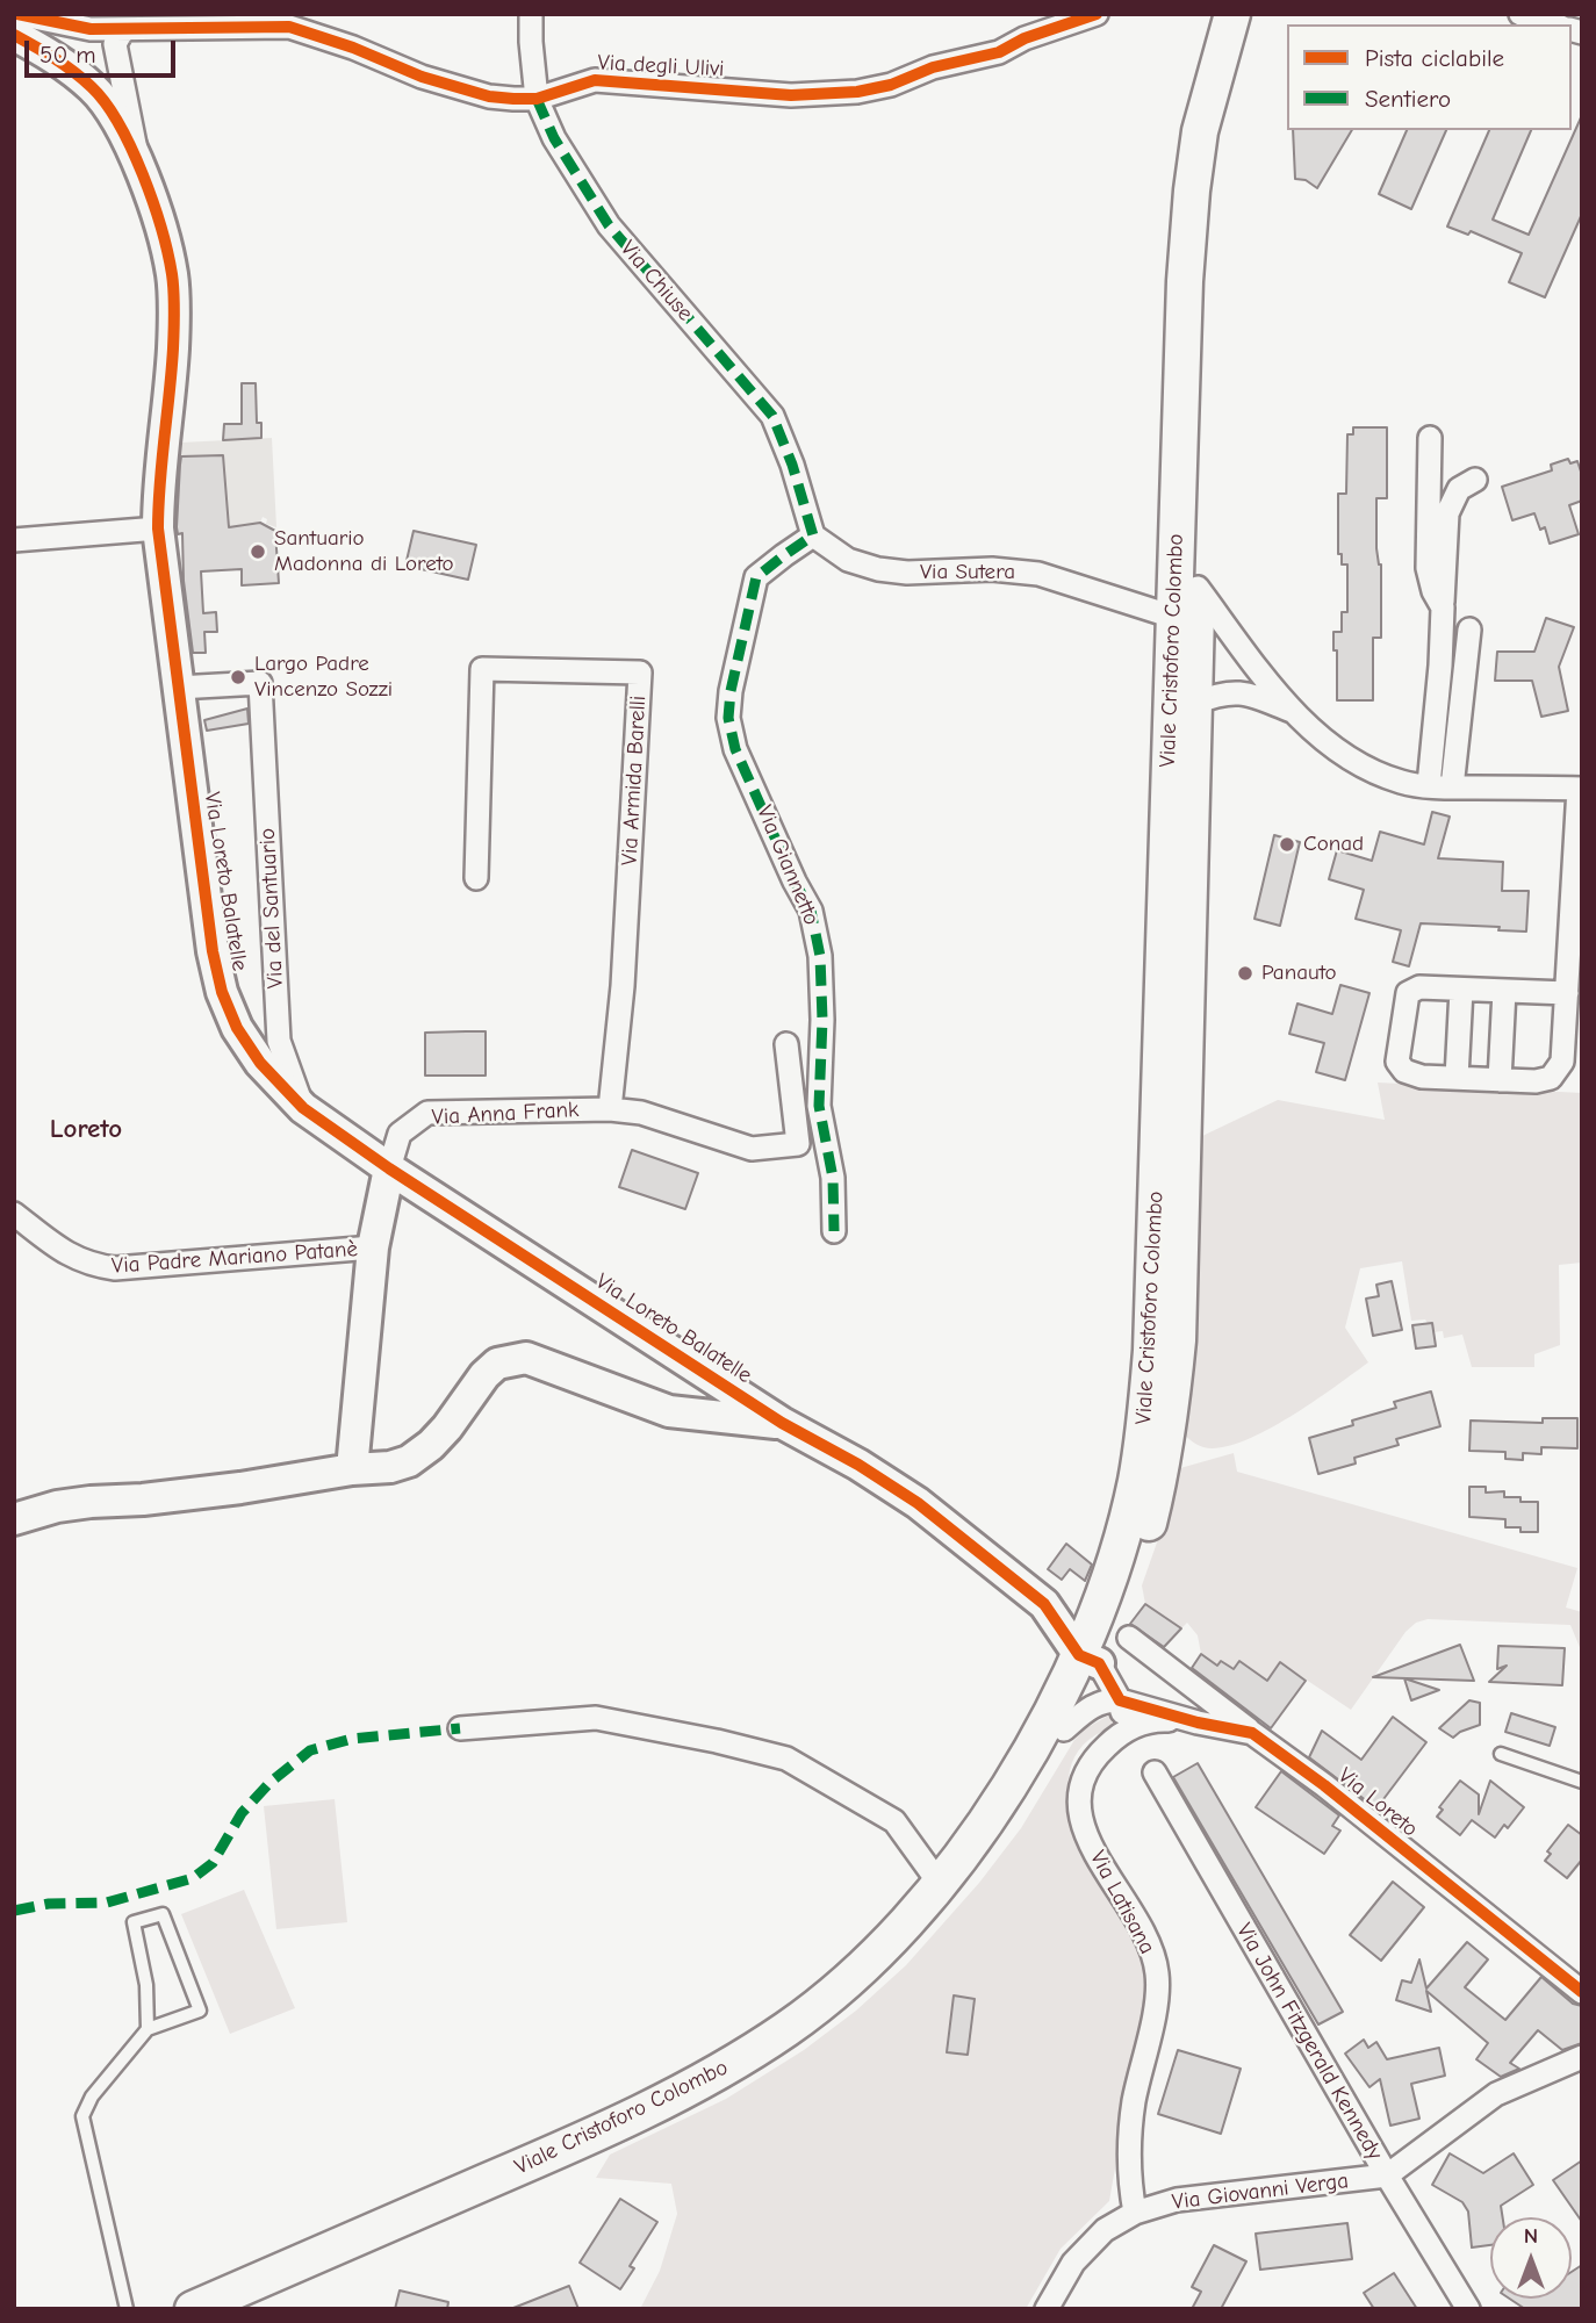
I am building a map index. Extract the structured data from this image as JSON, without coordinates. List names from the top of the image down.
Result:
{
  "streets": {
    "main road": ["Viale Cristoforo Colombo"],
    "street": [
      "Via degli Ulivi",
      "Via Chiuse",
      "Via Sutera",
      "Via Armida Barelli",
      "Via Giannetto",
      "Via Loreto Balatelle",
      "Via del Santuario",
      "Via Anna Frank",
      "Via Padre Mariano Patanè",
      "Via Loreto",
      "Via Latisana",
      "Via John Fitzgerald Kennedy",
      "Via Giovanni Verga"
    ]
  },
  "crossings": [
    ["Via degli Ulivi", "Via Chiuse"],
    ["Via Chiuse", "Via Sutera"],
    ["Via Chiuse", "Via Giannetto"],
    ["Via Sutera", "Viale Cristoforo Colombo"],
    ["Via Sutera", "Via Giannetto"],
    ["Viale Cristoforo Colombo", "Via Loreto Balatelle"],
    ["Via Armida Barelli", "Via Anna Frank"],
    ["Via Giannetto", "Via Anna Frank"],
    ["Via Loreto Balatelle", "Via del Santuario"],
    ["Via Loreto Balatelle", "Via Anna Frank"],
    ["Via Anna Frank", "Via Padre Mariano Patanè"],
    ["Via Loreto", "Via Latisana"],
    ["Via Latisana", "Via Giovanni Verga"],
    ["Via John Fitzgerald Kennedy", "Via Giovanni Verga"]
  ],
  "districts": ["Loreto"],
  "places": [
    "Santuario Madonna di Loreto",
    "Largo Padre Vincenzo Sozzi",
    "Conad",
    "Panauto"
  ],
  "legend": ["Pista ciclabile", "Sentiero"],
  "scale_bar": "50 m",
  "north": "top"
}
